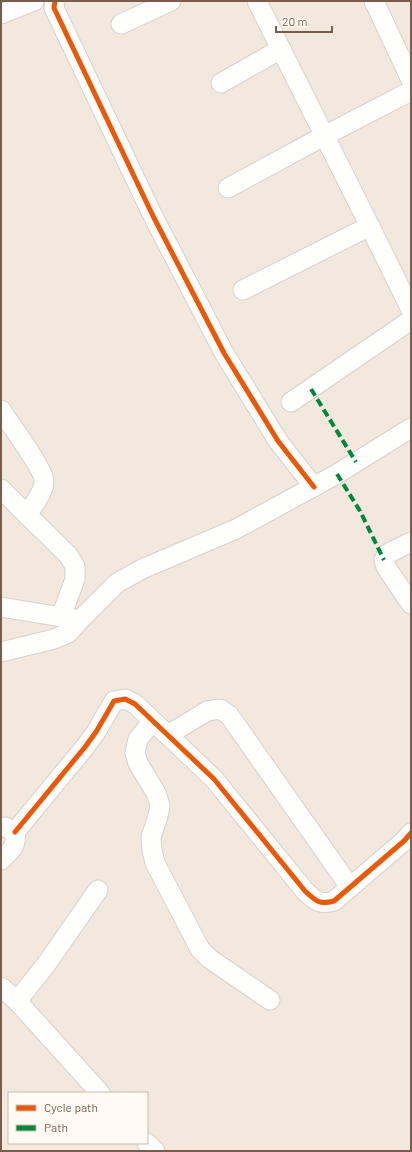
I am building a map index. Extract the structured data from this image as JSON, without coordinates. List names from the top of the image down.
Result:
{
  "legend": ["Cycle path", "Path"],
  "scale_bar": "20 m"
}
